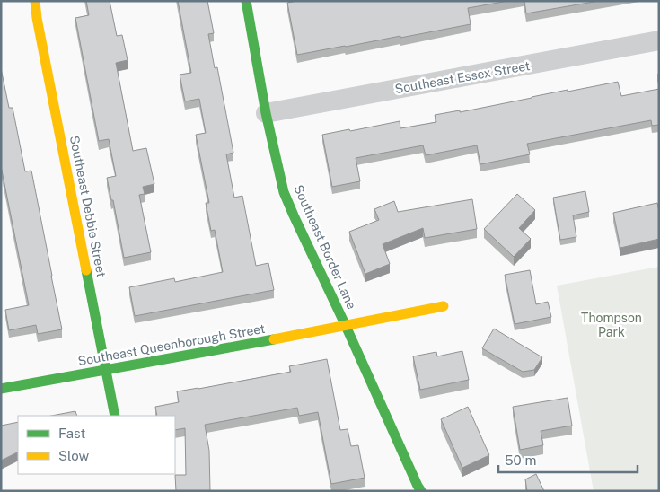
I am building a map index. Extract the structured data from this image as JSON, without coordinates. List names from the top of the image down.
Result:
{
  "streets": {
    "street": [
      "Southeast Essex Street",
      "Southeast Debbie Street",
      "Southeast Border Lane",
      "Southeast Queenborough Street"
    ]
  },
  "crossings": [
    ["Southeast Essex Street", "Southeast Border Lane"],
    ["Southeast Debbie Street", "Southeast Queenborough Street"],
    ["Southeast Border Lane", "Southeast Queenborough Street"]
  ],
  "parks": ["Thompson Park"],
  "legend": ["Fast", "Slow"],
  "scale_bar": "50 m"
}
